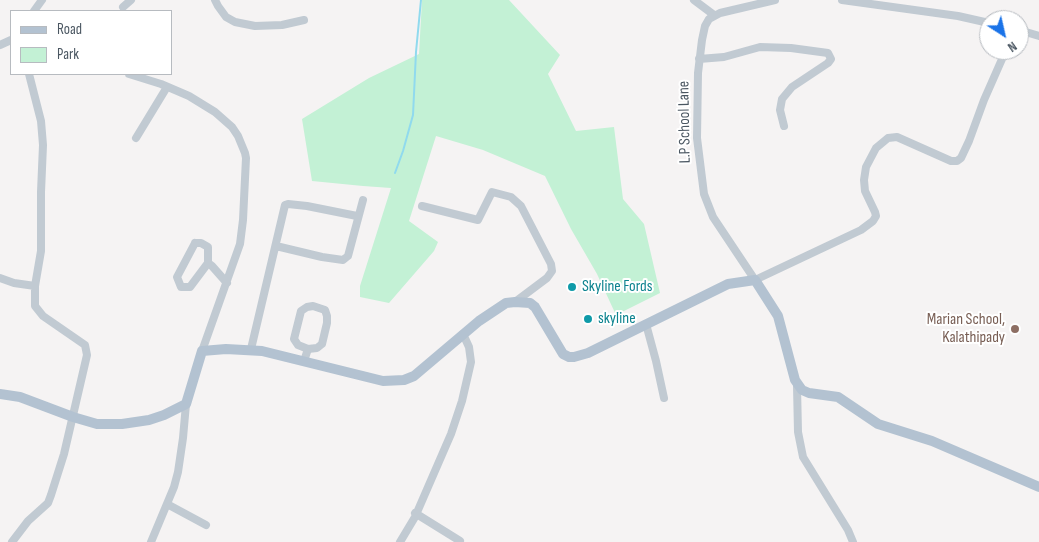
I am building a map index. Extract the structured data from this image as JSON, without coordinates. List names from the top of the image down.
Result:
{
  "streets": {
    "street": ["L.P School Lane"]
  },
  "places": ["Skyline Fords", "skyline", "Marian School, Kalathipady"],
  "legend": ["Road", "Park"],
  "north": "bottom right"
}
